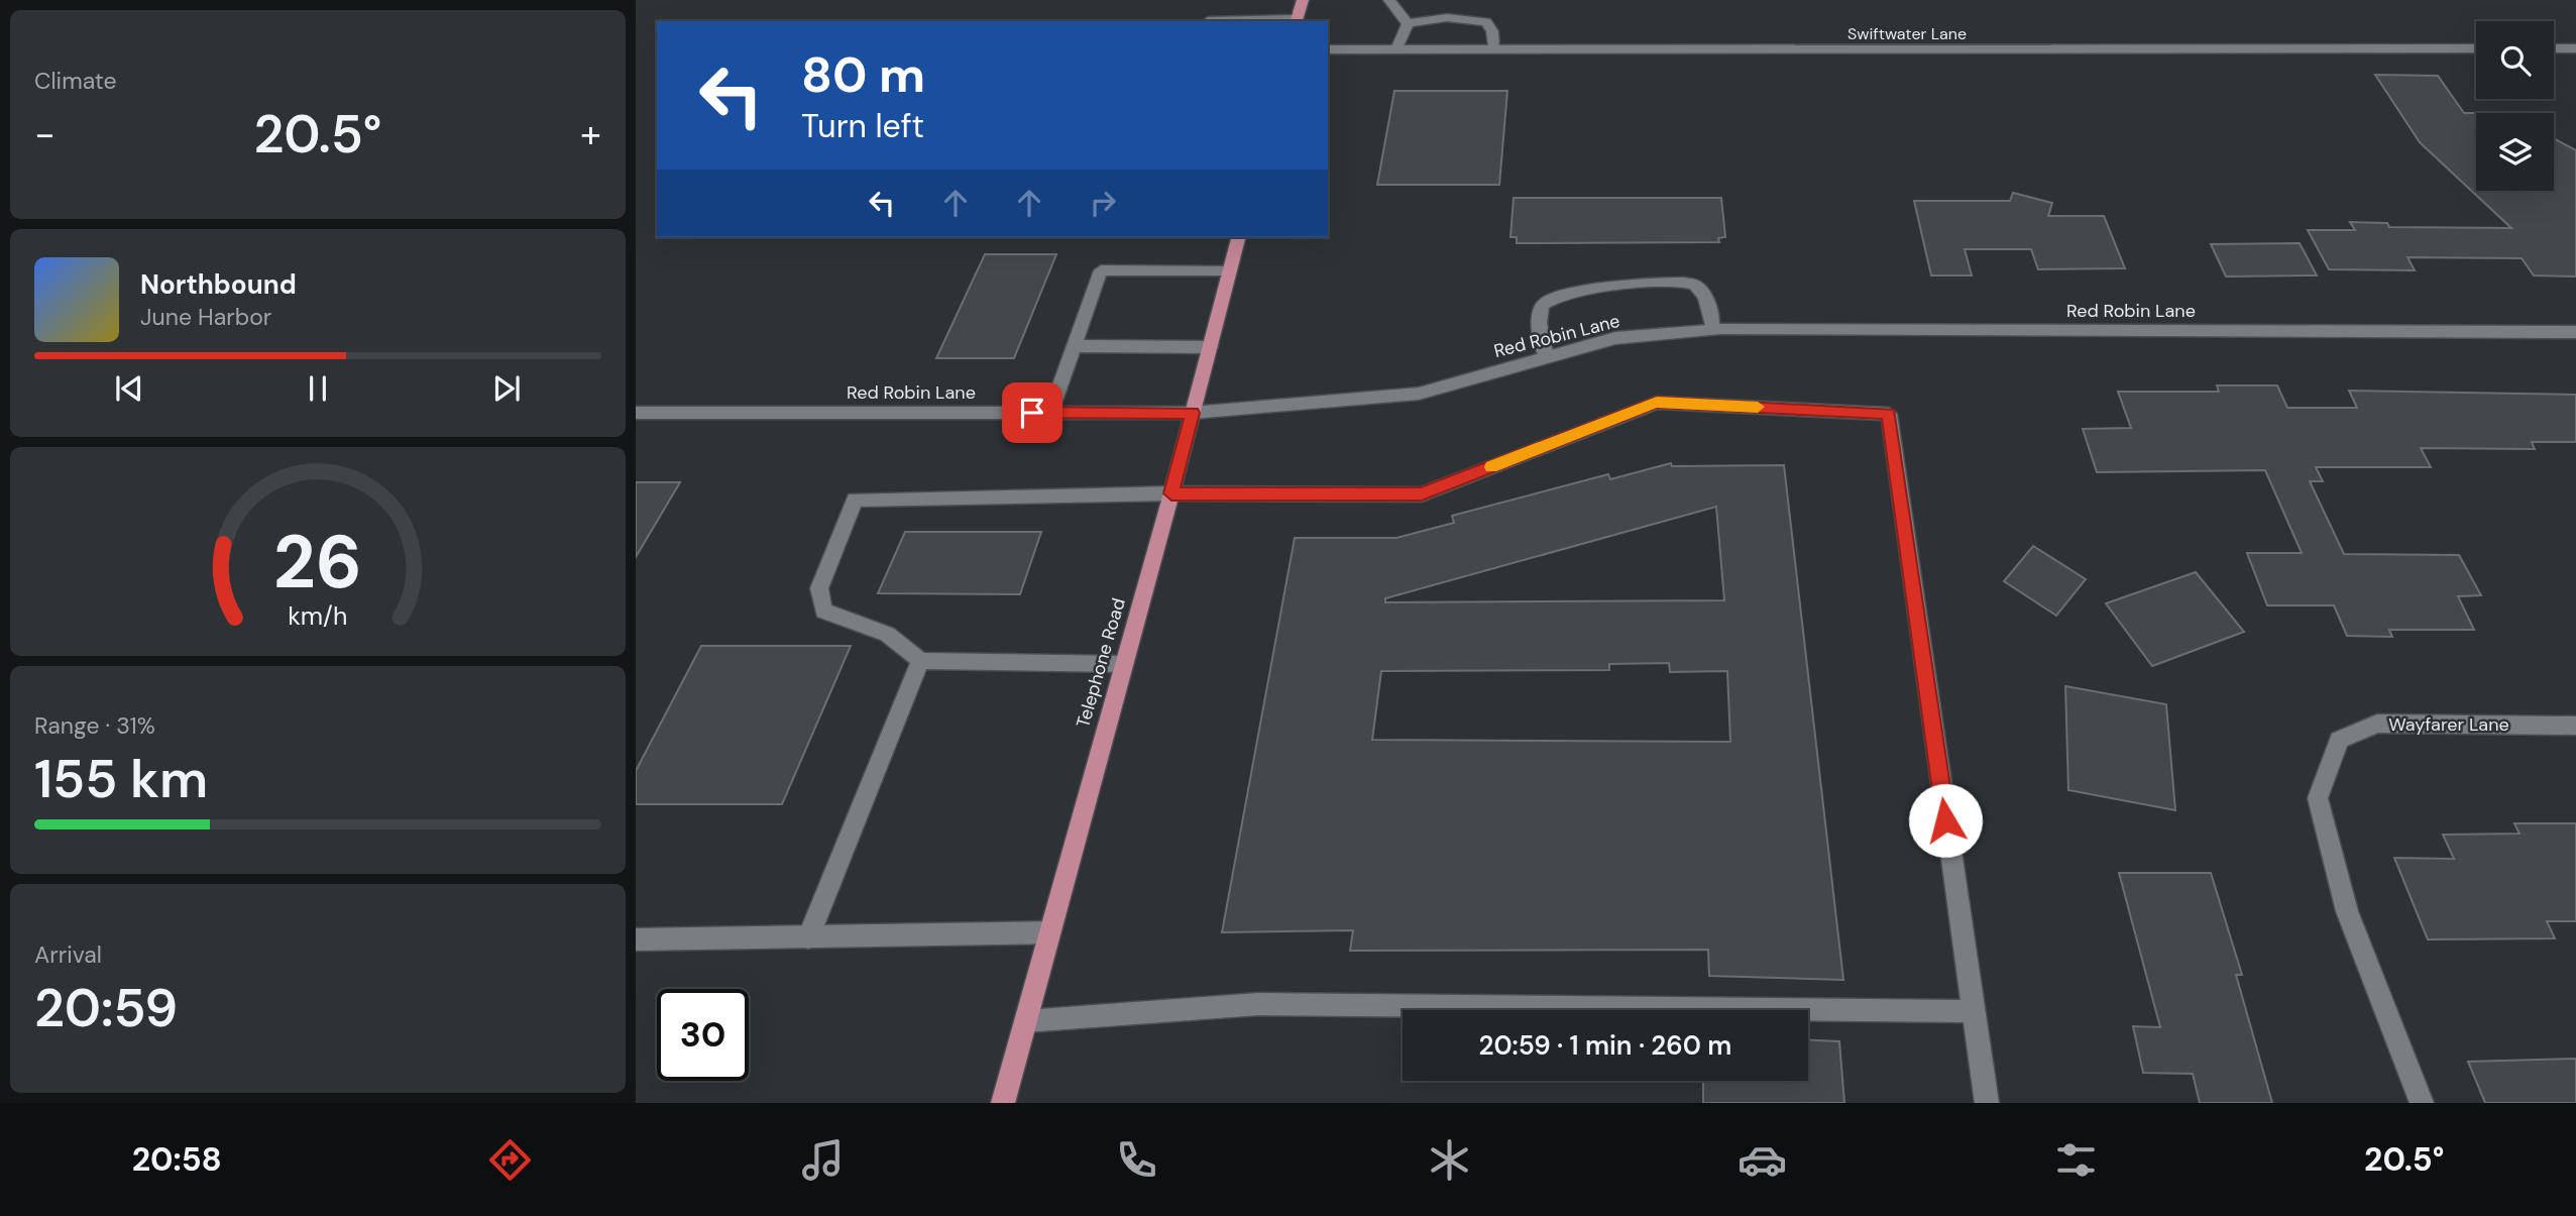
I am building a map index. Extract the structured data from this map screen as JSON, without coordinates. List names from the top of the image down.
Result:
{
  "streets": {
    "main road": ["Telephone Road"],
    "street": ["Swiftwater Lane", "Red Robin Lane", "Wayfarer Lane"]
  },
  "crossings": [
    ["Red Robin Lane", "Telephone Road"]
  ],
  "page": {
    "tile": [
      "Climate",
      ["Range · 31%", "155 km"],
      ["Arrival", "20:59"]
    ],
    "turn": ["80 m", "Turn left"],
    "heat": ["−", "20.5°", "+"],
    "song": ["Northbound", "June Harbor"],
    "limit": "30",
    "trip": "20:59 · 1 min · 260 m",
    "tabs": ["20:58", "20.5°"],
    "gauge": ["26", "km/h"]
  }
}
